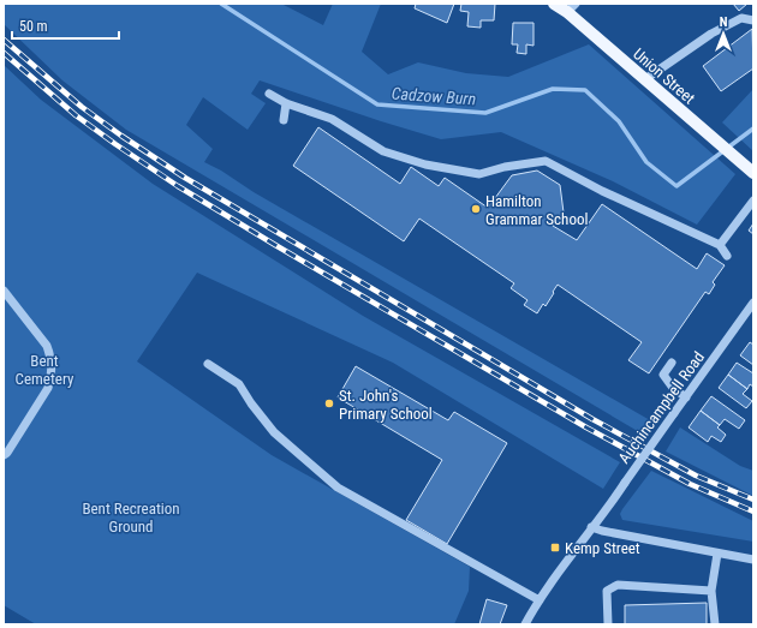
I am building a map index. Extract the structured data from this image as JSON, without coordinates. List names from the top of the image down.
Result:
{
  "streets": {
    "main road": ["Union Street"],
    "street": ["Auchincampbell Road"]
  },
  "water": ["Cadzow Burn"],
  "parks": ["Bent Cemetery", "Bent Recreation Ground"],
  "places": {
    "other": ["Hamilton Grammar School", "St. John's Primary School"],
    "transit": ["Kemp Street"]
  },
  "scale_bar": "50 m",
  "north": "top"
}
